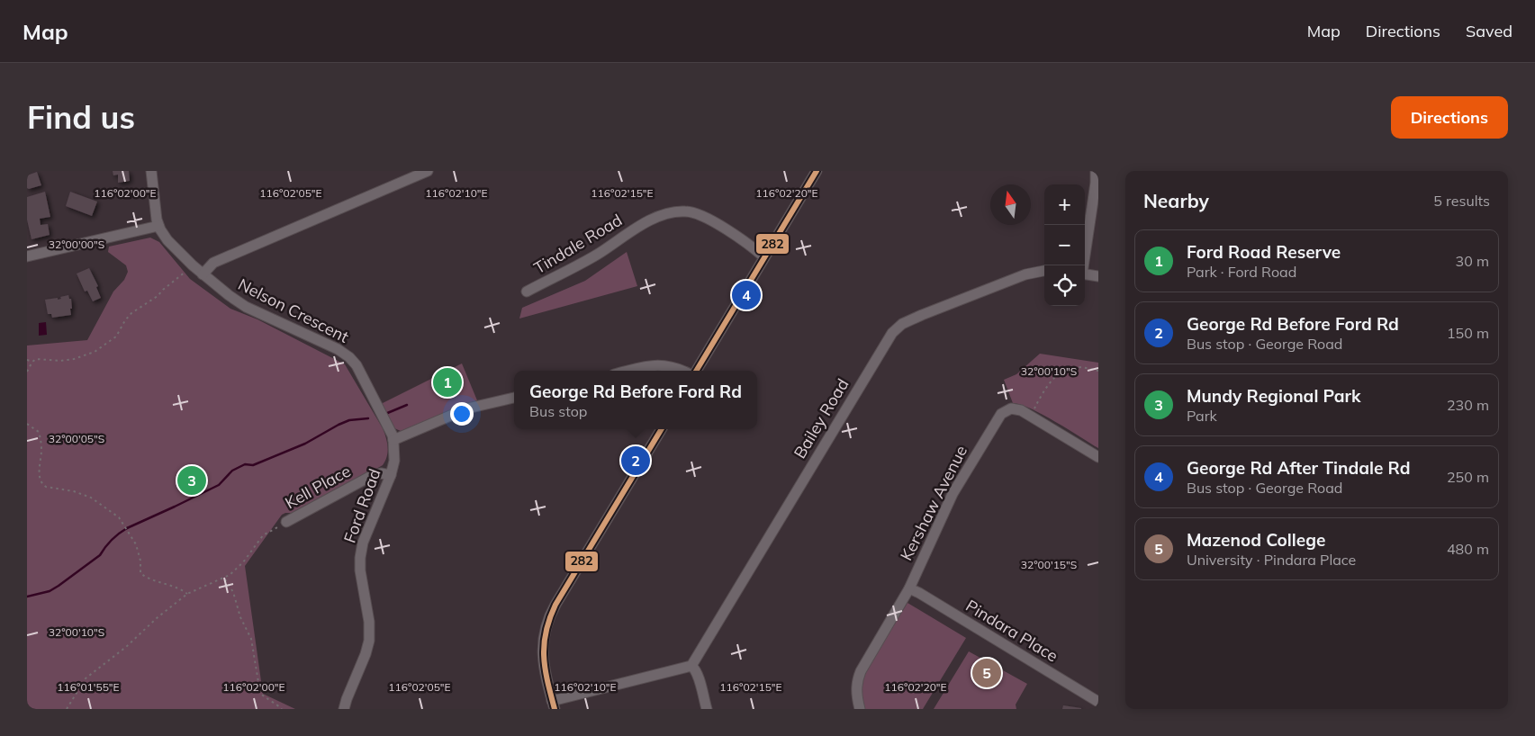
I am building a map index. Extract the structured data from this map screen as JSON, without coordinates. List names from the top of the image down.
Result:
{
  "streets": {
    "street": [
      "Tindale Road",
      "Nelson Crescent",
      "Bailey Road",
      "Kell Place",
      "Kershaw Avenue",
      "Ford Road",
      "Pindara Place"
    ]
  },
  "crossings": [
    ["Nelson Crescent", "Ford Road"],
    ["Kell Place", "Ford Road"],
    ["Kershaw Avenue", "Pindara Place"]
  ],
  "lines": ["transit line 282"],
  "north": "top",
  "page": {
    "header": "Map",
    "nav": ["Map", "Directions", "Saved"],
    "buttons": "Directions",
    "title": "Find us",
    "heading": ["Nearby", "5 results"],
    "map_buttons": ["+", "−"],
    "list": [
      {
        "mark": "1",
        "name": "Ford Road Reserve",
        "note": "Park · Ford Road",
        "value": "30 m"
      },
      {
        "mark": "2",
        "name": "George Rd Before Ford Rd",
        "note": "Bus stop · George Road",
        "value": "150 m"
      },
      {
        "mark": "3",
        "name": "Mundy Regional Park",
        "note": "Park",
        "value": "230 m"
      },
      {
        "mark": "4",
        "name": "George Rd After Tindale Rd",
        "note": "Bus stop · George Road",
        "value": "250 m"
      },
      {
        "mark": "5",
        "name": "Mazenod College",
        "note": "University · Pindara Place",
        "value": "480 m"
      }
    ],
    "pins": [
      "4",
      "1",
      "2",
      "3",
      "5"
    ],
    "popup": ["George Rd Before Ford Rd", "Bus stop"]
  },
  "coordinates": [
    "116°02'00\"E",
    "116°02'05\"E",
    "116°02'15\"E",
    "116°02'10\"E",
    "116°02'20\"E",
    "32°00'00\"S",
    "32°00'10\"S",
    "32°00'05\"S",
    "32°00'15\"S",
    "116°01'55\"E"
  ]
}
